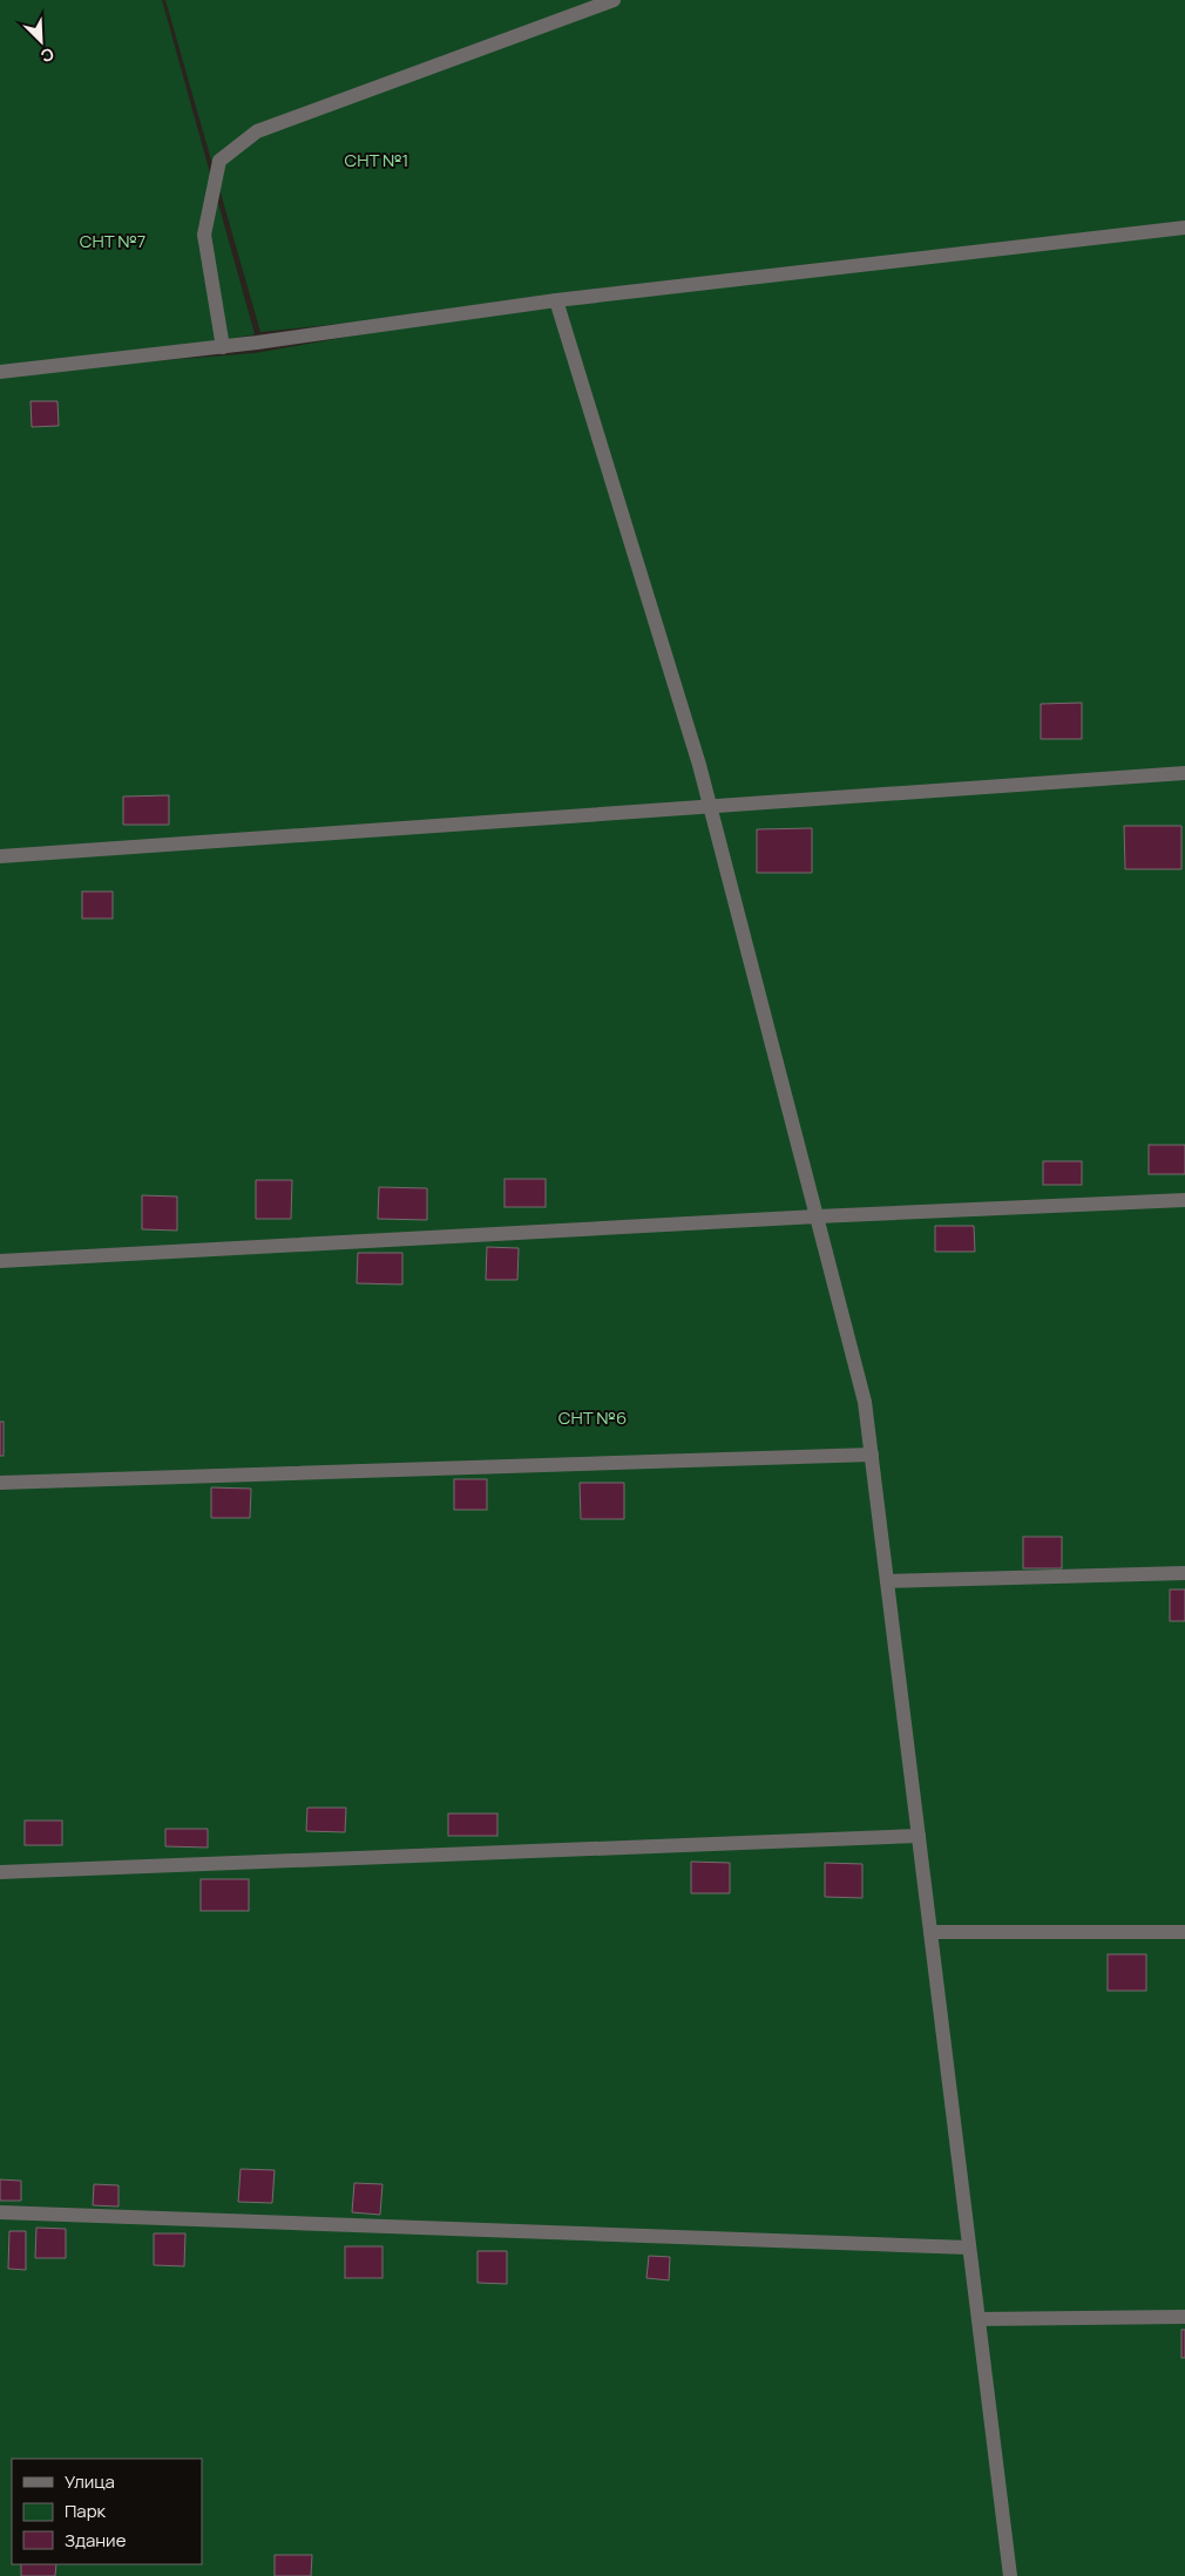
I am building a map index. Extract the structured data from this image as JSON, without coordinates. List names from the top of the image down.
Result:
{
  "parks": ["СНТ №1", "СНТ №7", "СНТ №6"],
  "legend": ["Улица", "Парк", "Здание"],
  "north": "bottom right"
}
